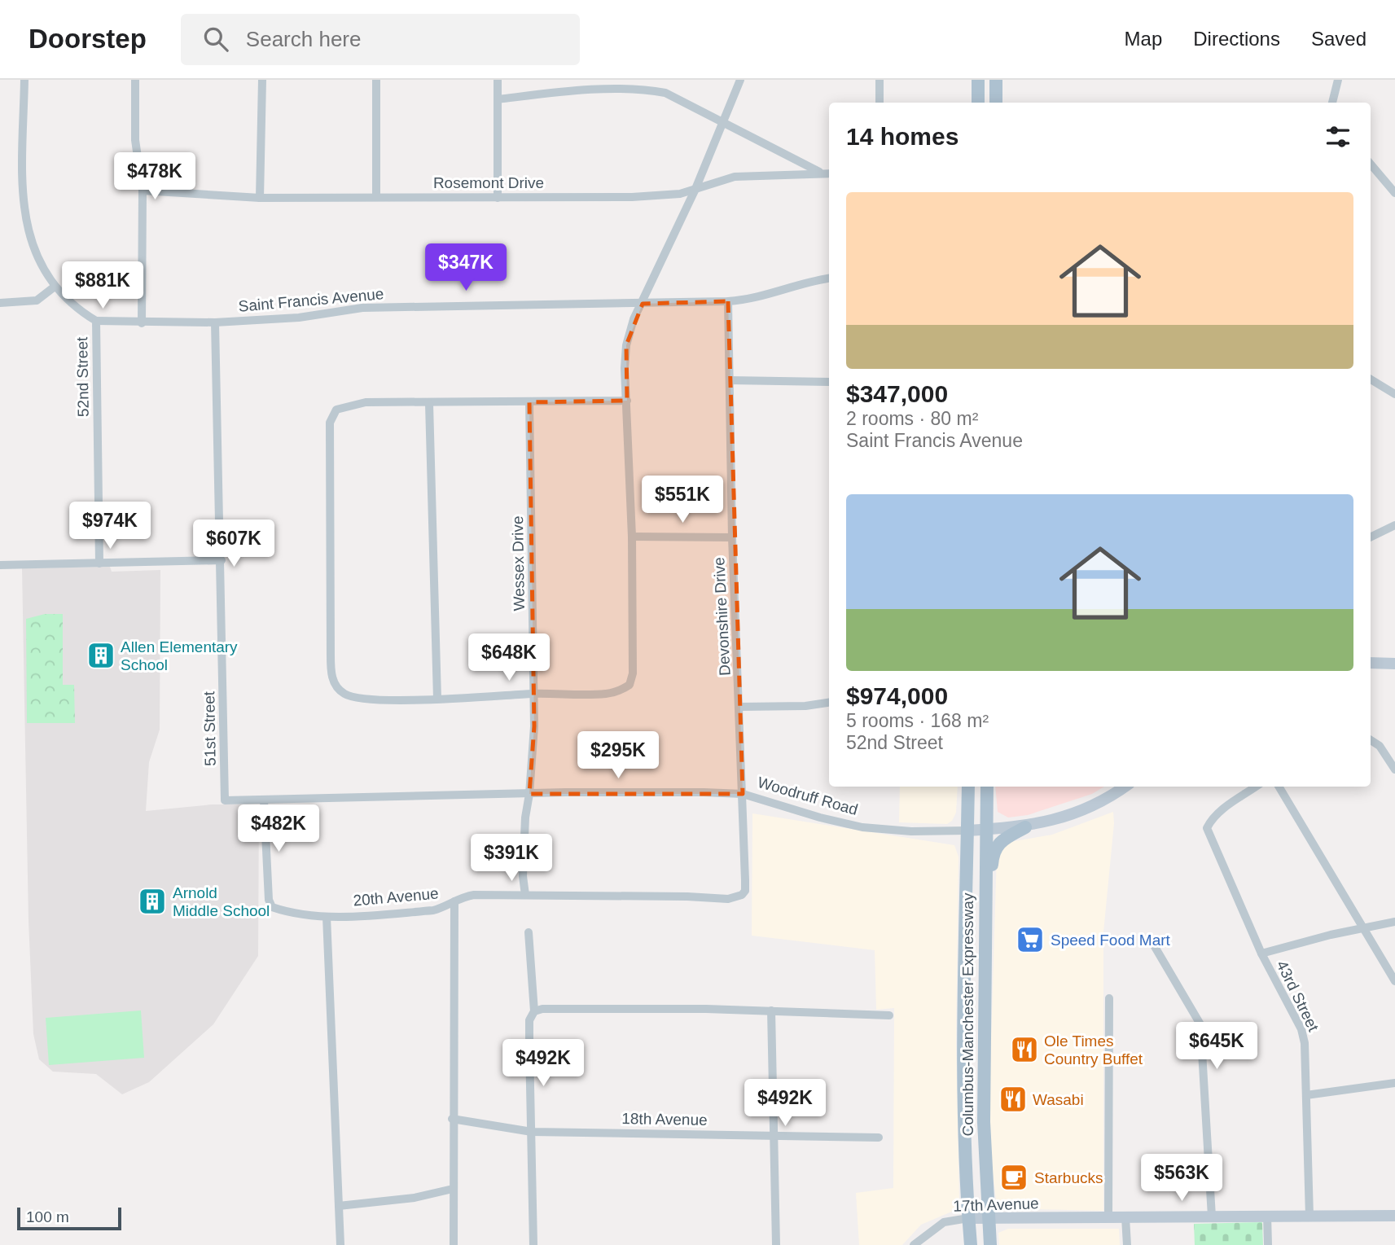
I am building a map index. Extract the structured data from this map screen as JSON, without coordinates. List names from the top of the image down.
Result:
{
  "streets": {
    "main road": ["Columbus-Manchester Expressway"],
    "street": [
      "Rosemont Drive",
      "Saint Francis Avenue",
      "52nd Street",
      "Wessex Drive",
      "Devonshire Drive",
      "51st Street",
      "Woodruff Road",
      "20th Avenue",
      "43rd Street",
      "18th Avenue",
      "17th Avenue"
    ]
  },
  "crossings": [
    ["Saint Francis Avenue", "52nd Street"],
    ["Saint Francis Avenue", "Devonshire Drive"],
    ["Saint Francis Avenue", "51st Street"],
    ["Wessex Drive", "Woodruff Road"],
    ["Wessex Drive", "20th Avenue"],
    ["Devonshire Drive", "Woodruff Road"],
    ["Devonshire Drive", "20th Avenue"],
    ["51st Street", "Woodruff Road"],
    ["51st Street", "20th Avenue"],
    ["Woodruff Road", "20th Avenue"],
    ["Woodruff Road", "Columbus-Manchester Expressway"],
    ["43rd Street", "17th Avenue"],
    ["Columbus-Manchester Expressway", "17th Avenue"]
  ],
  "places": {
    "building": ["Allen Elementary School", "Arnold Middle School"],
    "supermarket": ["Speed Food Mart"],
    "restaurant": ["Ole Times Country Buffet", "Wasabi"],
    "cafe": ["Starbucks"]
  },
  "scale_bar": "100 m",
  "page": {
    "header": "Doorstep",
    "search": "Search here",
    "nav": ["Map", "Directions", "Saved"],
    "heading": "14 homes",
    "price": [
      "$478K",
      "$347K",
      "$881K",
      "$551K",
      "$974K",
      "$607K",
      "$648K",
      "$295K",
      "$482K",
      "$391K",
      "$645K",
      "$492K",
      "$492K",
      "$563K"
    ],
    "list": [
      {
        "name": "$347,000",
        "note": "2 rooms · 80 m² · Saint Francis Avenue"
      },
      {
        "name": "$974,000",
        "note": "5 rooms · 168 m² · 52nd Street"
      }
    ],
    "scale": "100 m"
  }
}
